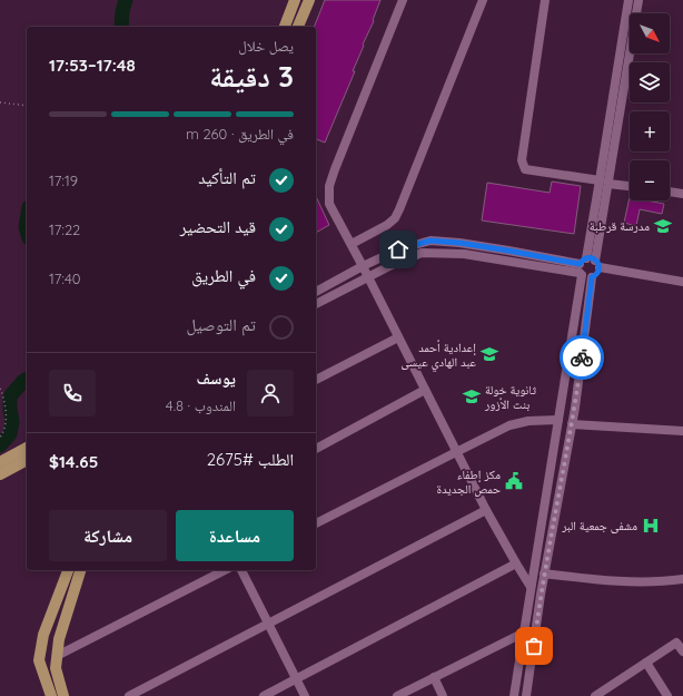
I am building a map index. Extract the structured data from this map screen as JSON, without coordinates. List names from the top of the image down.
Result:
{
  "places": {
    "school or university": ["مدرسة قرطبة", "إعدادية أحمد عبد الهادي عيسى", "ثانوية خولة بنت الأزور"],
    "public building": ["مكز إطفاء حمص الجديدة"],
    "hospital": ["مشفى جمعية البر"]
  },
  "north": "bottom right",
  "page": {
    "map_buttons": ["+", "−"],
    "heading": ["3 دقيقة", "يصل خلال", "17:48–17:53"],
    "panel": [
      "يوسف",
      "المندوب · 4.8",
      "الطلب #2675",
      "$14.65"
    ],
    "bar": "في الطريق · 260 m",
    "list": [
      ["تم التأكيد", "17:19"],
      ["قيد التحضير", "17:22"],
      ["في الطريق", "17:40"],
      "تم التوصيل"
    ],
    "buttons": ["مساعدة", "مشاركة"]
  }
}
